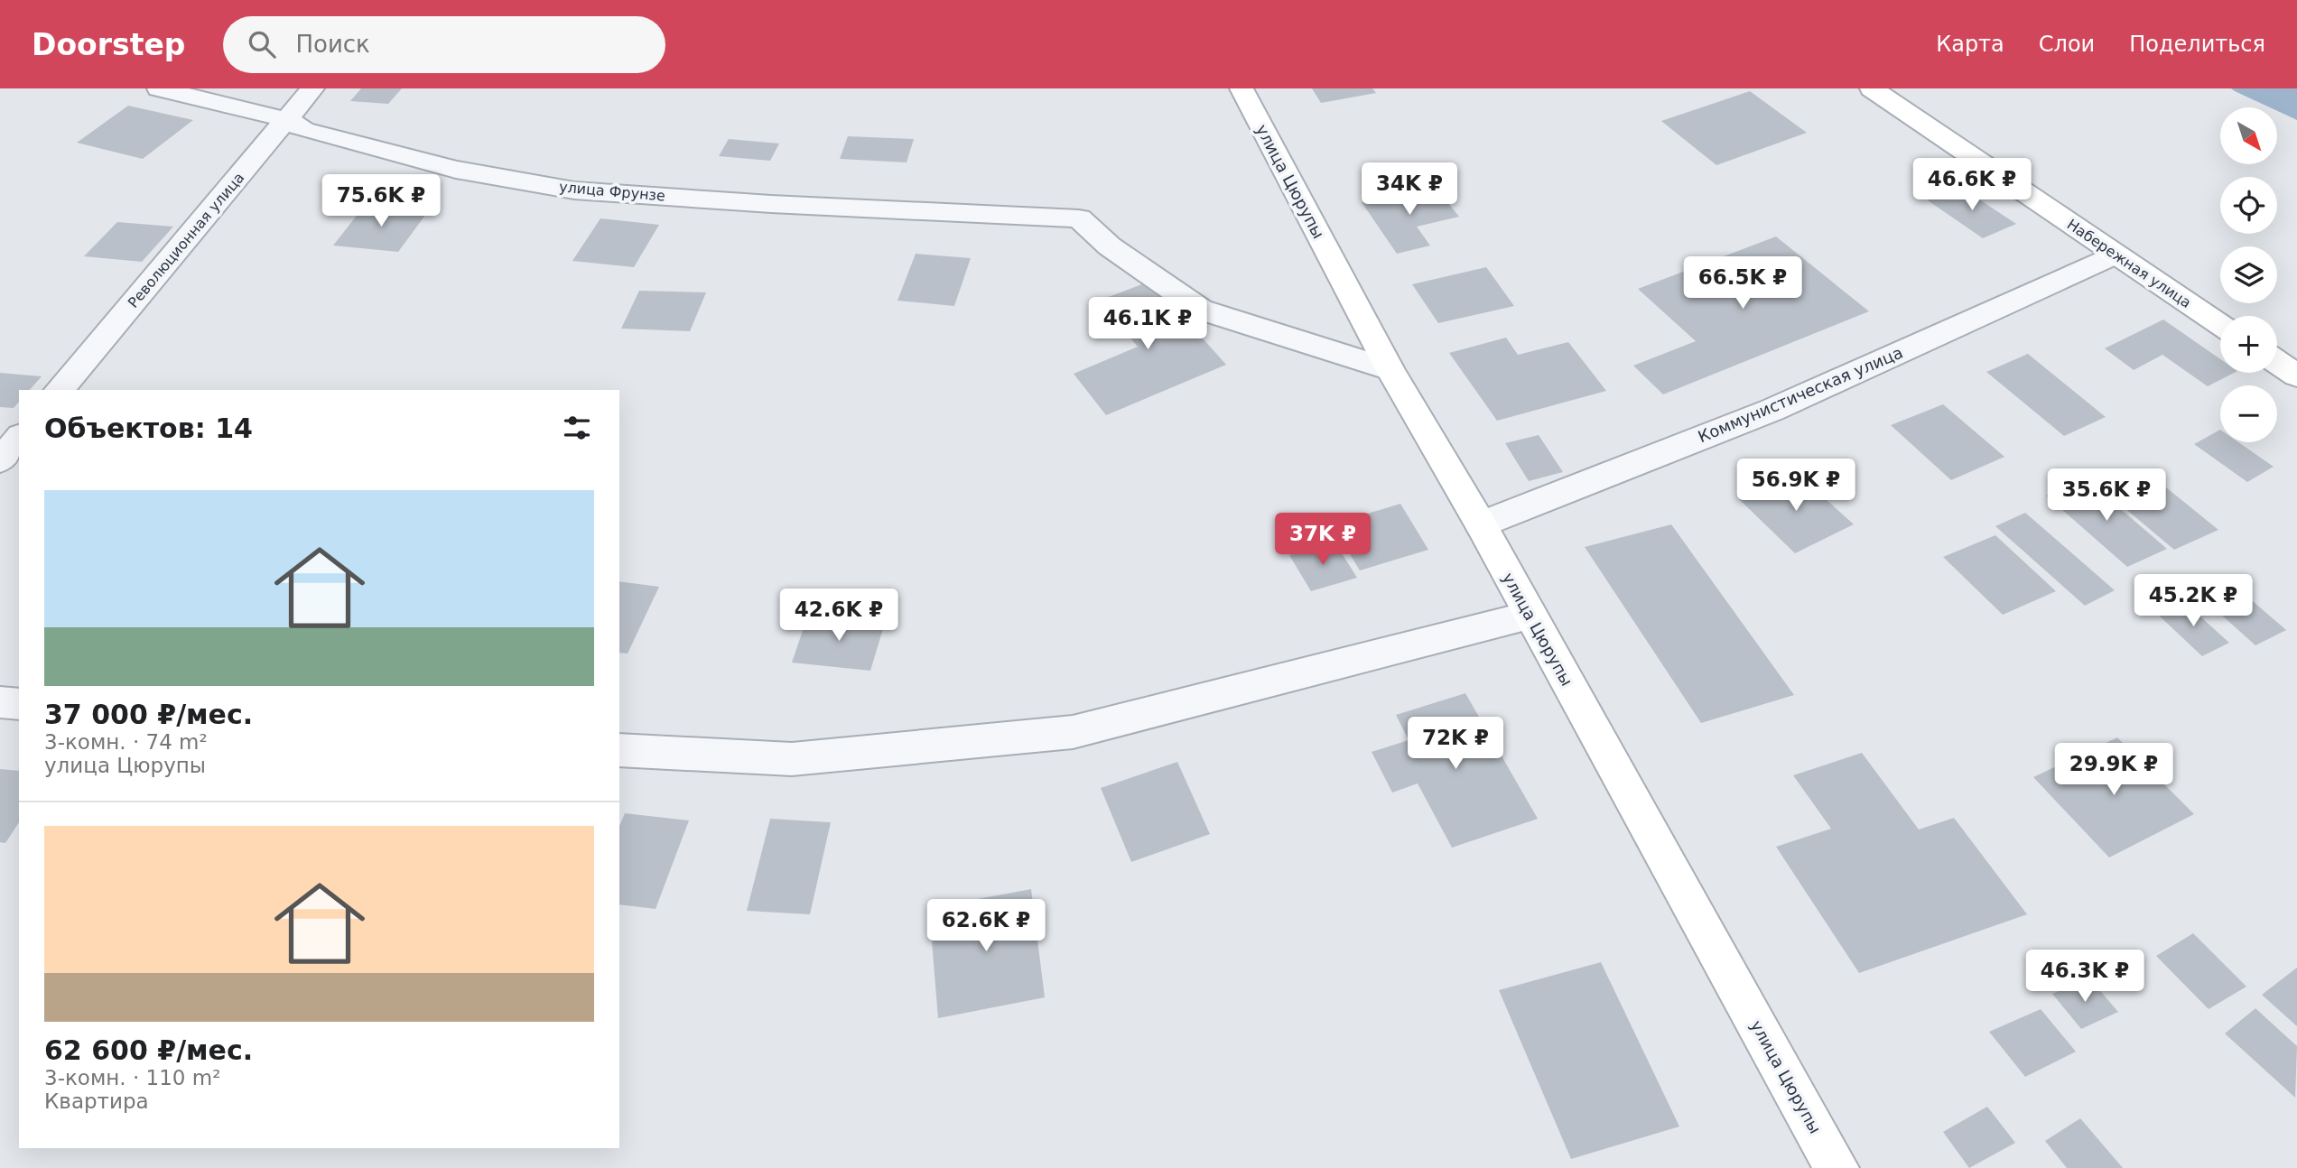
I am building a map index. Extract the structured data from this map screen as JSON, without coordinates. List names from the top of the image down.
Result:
{
  "streets": {
    "main road": ["улица Цюрупы", "Набережная улица"],
    "street": ["улица Фрунзе", "Революционная улица", "Коммунистическая улица"]
  },
  "crossings": [
    ["улица Цюрупы", "улица Фрунзе"],
    ["улица Цюрупы", "Коммунистическая улица"],
    ["улица Фрунзе", "Революционная улица"],
    ["Набережная улица", "Коммунистическая улица"]
  ],
  "north": "bottom right",
  "page": {
    "header": "Doorstep",
    "search": "Поиск",
    "nav": ["Карта", "Слои", "Поделиться"],
    "map_buttons": ["+", "−"],
    "price": [
      "46.6K ₽",
      "34K ₽",
      "75.6K ₽",
      "66.5K ₽",
      "46.1K ₽",
      "56.9K ₽",
      "35.6K ₽",
      "37K ₽",
      "45.2K ₽",
      "42.6K ₽",
      "72K ₽",
      "29.9K ₽",
      "62.6K ₽",
      "46.3K ₽"
    ],
    "heading": "Объектов: 14",
    "list": [
      {
        "name": "37 000 ₽/мес.",
        "note": "3-комн. · 74 m² · улица Цюрупы"
      },
      {
        "name": "62 600 ₽/мес.",
        "note": "3-комн. · 110 m² · Квартира"
      }
    ]
  }
}
